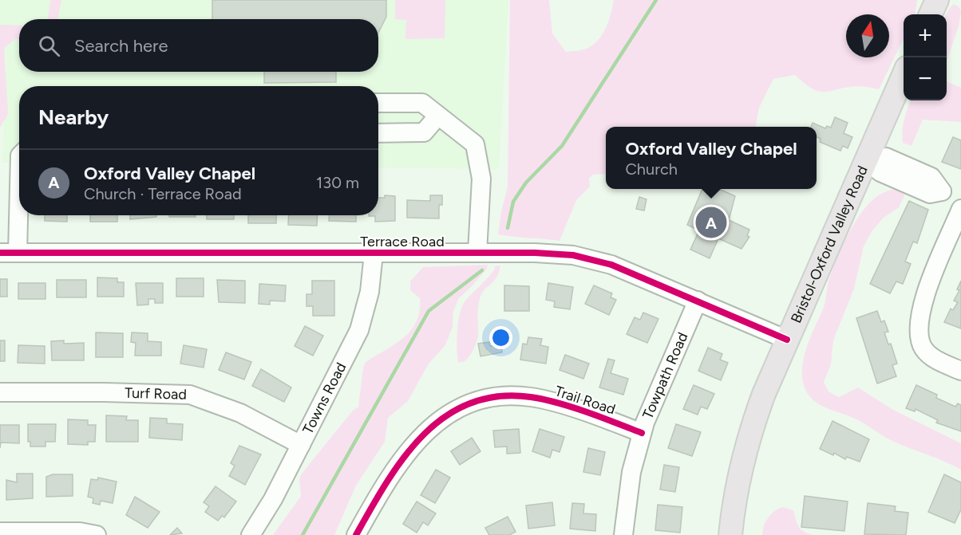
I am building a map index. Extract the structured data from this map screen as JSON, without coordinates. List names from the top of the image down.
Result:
{
  "streets": {
    "main road": ["Bristol-Oxford Valley Road"],
    "street": [
      "Terrace Road",
      "Towpath Road",
      "Turf Road",
      "Towns Road",
      "Trail Road"
    ]
  },
  "crossings": [
    ["Terrace Road", "Bristol-Oxford Valley Road"],
    ["Terrace Road", "Towpath Road"],
    ["Terrace Road", "Towns Road"],
    ["Towpath Road", "Trail Road"],
    ["Turf Road", "Towns Road"]
  ],
  "north": "top",
  "page": {
    "map_buttons": ["+", "−"],
    "search": "Search here",
    "heading": "Nearby",
    "popup": ["Oxford Valley Chapel", "Church"],
    "list": [
      {
        "mark": "A",
        "name": "Oxford Valley Chapel",
        "note": "Church · Terrace Road",
        "value": "130 m"
      }
    ],
    "pins": "A"
  }
}
